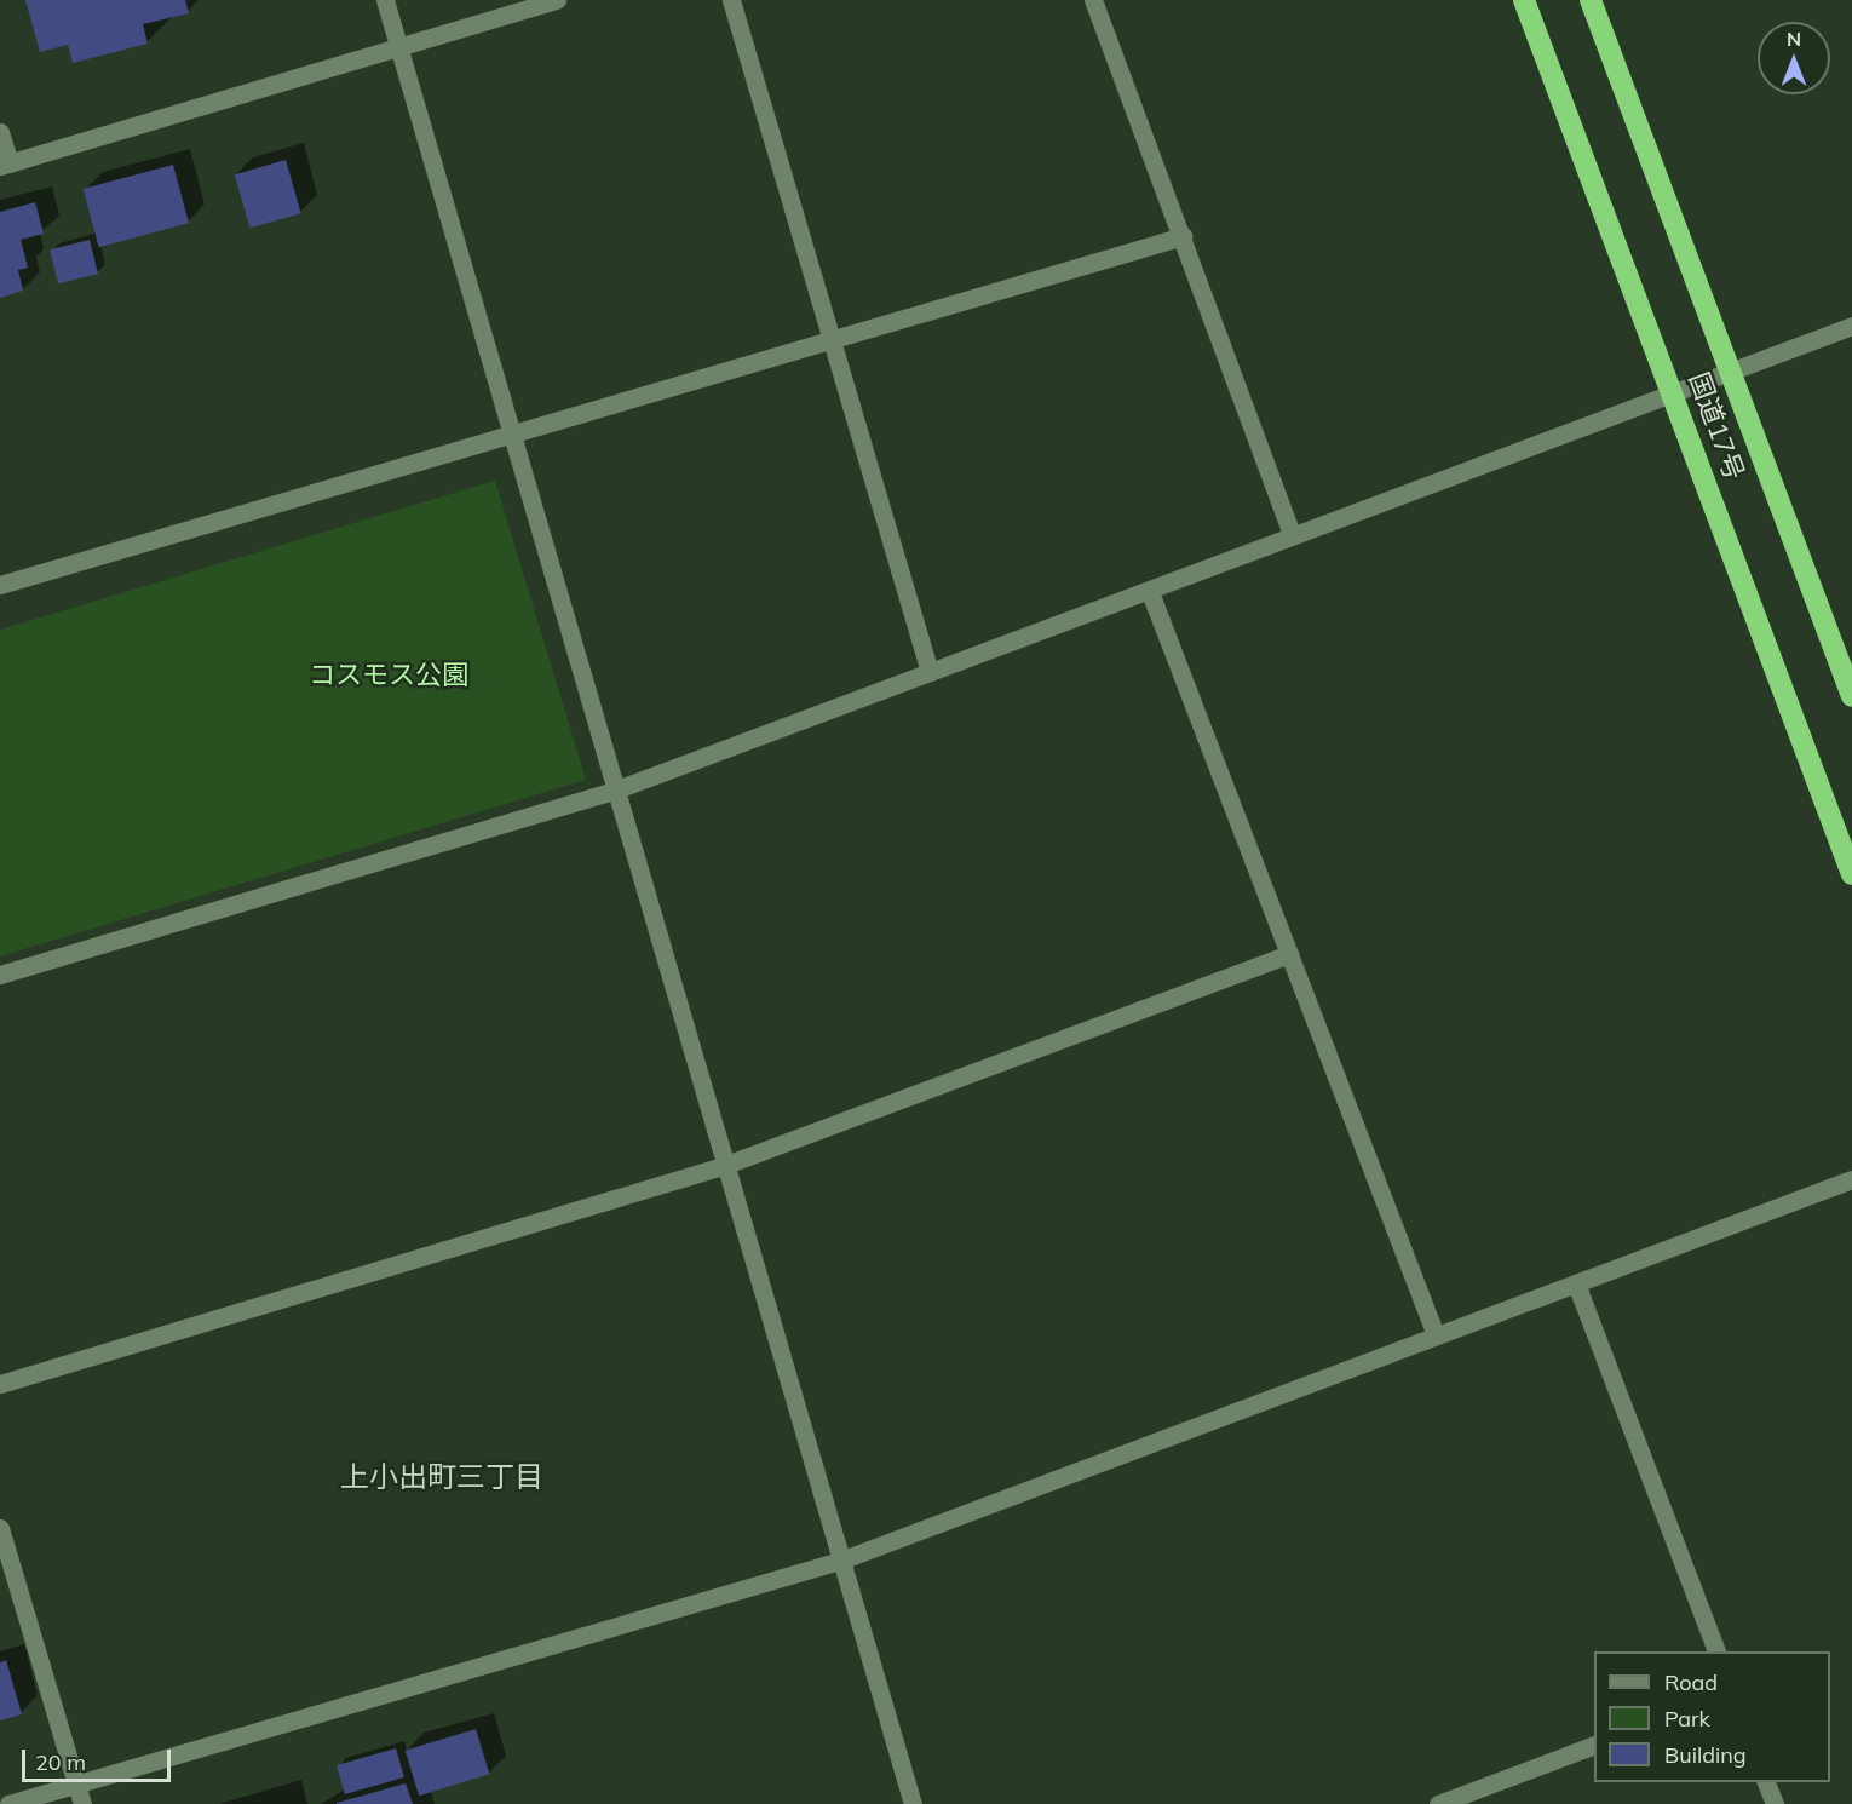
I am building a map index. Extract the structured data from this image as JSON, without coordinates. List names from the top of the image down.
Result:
{
  "streets": {
    "highway": ["国道17号"]
  },
  "districts": ["上小出町三丁目"],
  "parks": ["コスモス公園"],
  "legend": ["Road", "Park", "Building"],
  "scale_bar": "20 m",
  "north": "top"
}
